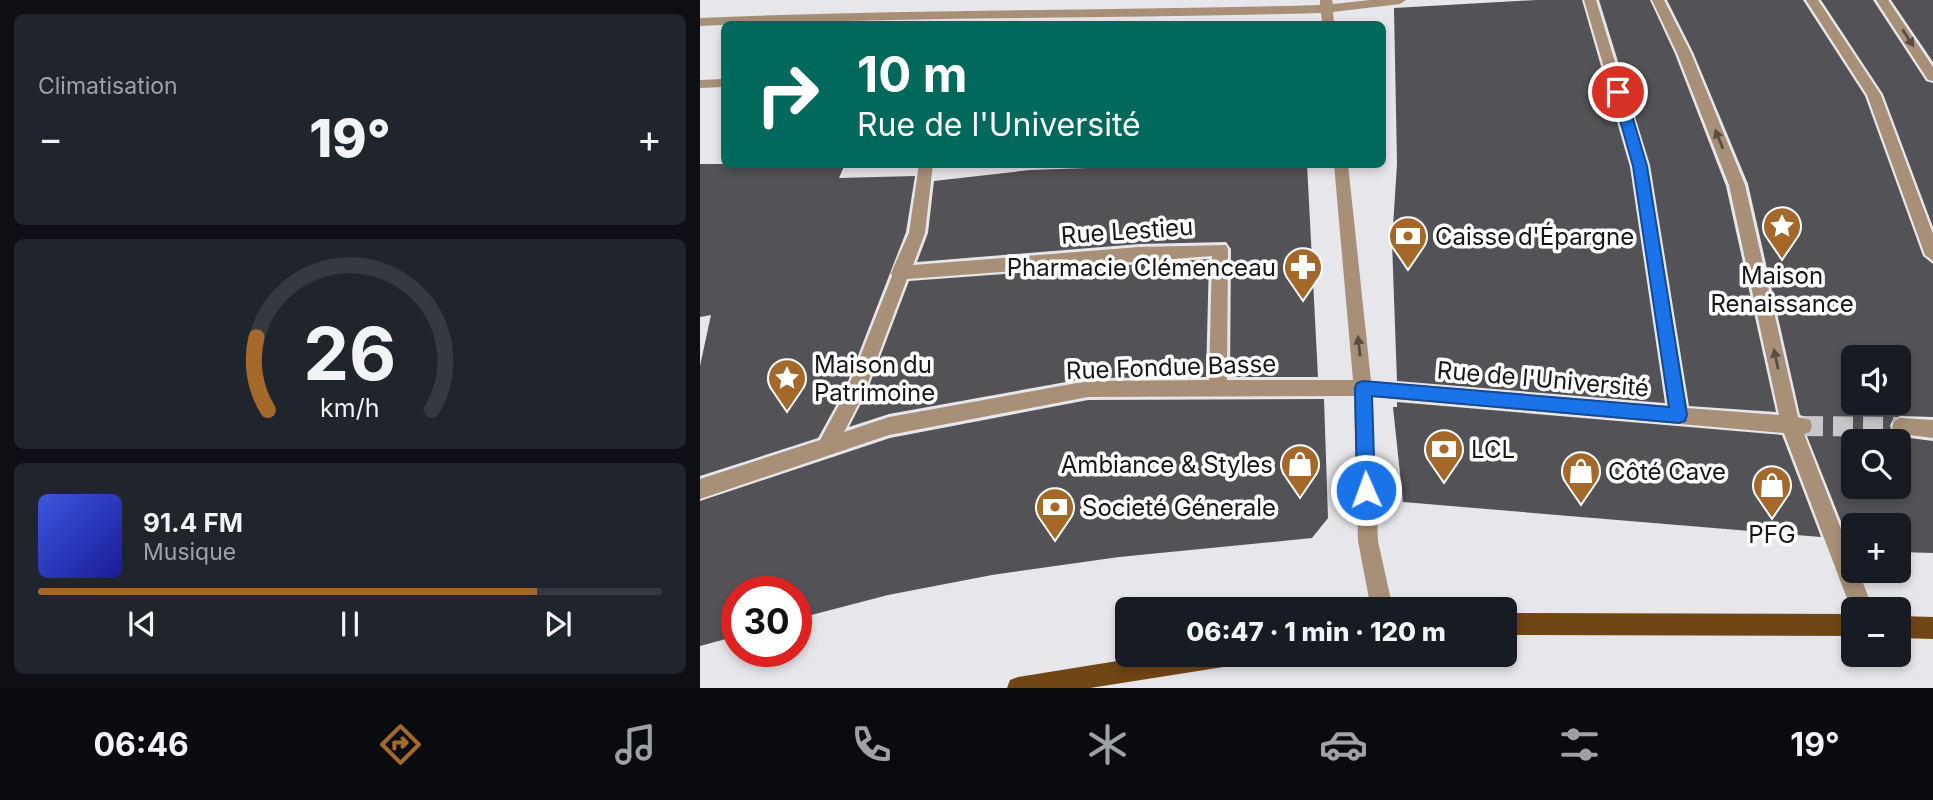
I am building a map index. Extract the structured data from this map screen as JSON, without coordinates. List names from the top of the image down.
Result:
{
  "streets": {
    "street": ["Rue Lestieu", "Rue Fondue Basse", "Rue de l'Université"]
  },
  "crossings": [
    ["Rue Lestieu", "Rue Fondue Basse"],
    ["Rue Fondue Basse", "Rue de l'Université"]
  ],
  "places": {
    "place": ["Maison Renaissance", "Maison du Patrimoine"],
    "bank": ["Caisse d'Épargne", "LCL", "Societé Génerale"],
    "pharmacy": ["Pharmacie Clémenceau"],
    "shop": ["Ambiance & Styles", "Côté Cave", "PFG"]
  },
  "page": {
    "tile": "Climatisation",
    "turn": ["10 m", "Rue de l'Université"],
    "heat": ["−", "19°", "+"],
    "map_buttons": ["+", "−"],
    "song": ["91.4 FM", "Musique"],
    "limit": "30",
    "trip": "06:47 · 1 min · 120 m",
    "tabs": ["06:46", "19°"],
    "gauge": ["26", "km/h"]
  }
}
